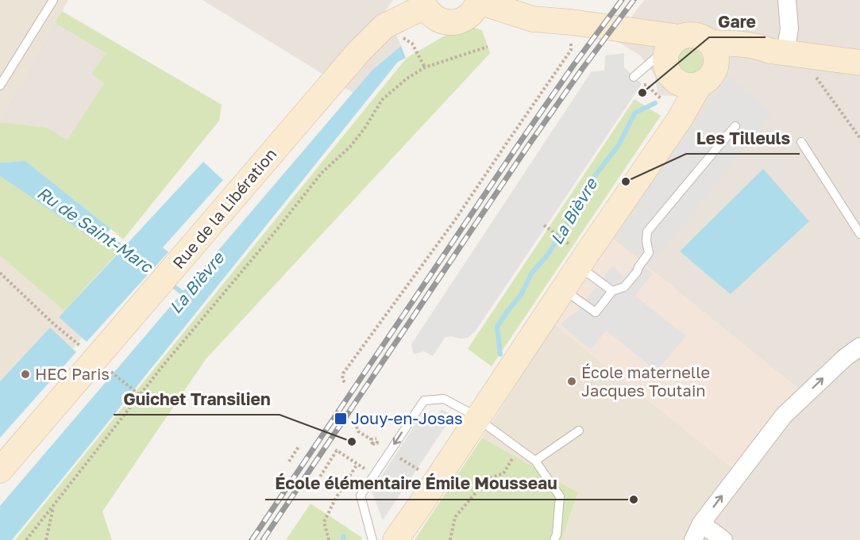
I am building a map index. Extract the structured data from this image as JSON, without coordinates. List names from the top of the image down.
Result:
{
  "streets": {
    "main road": ["Rue de la Libération"]
  },
  "water": ["La Bièvre", "Ru de Saint-Marc"],
  "places": {
    "other": [
      "Gare",
      "Les Tilleuls",
      "HEC Paris",
      "École maternelle Jacques Toutain",
      "Guichet Transilien",
      "École élémentaire Émile Mousseau"
    ],
    "transit": ["Jouy-en-Josas"]
  }
}
